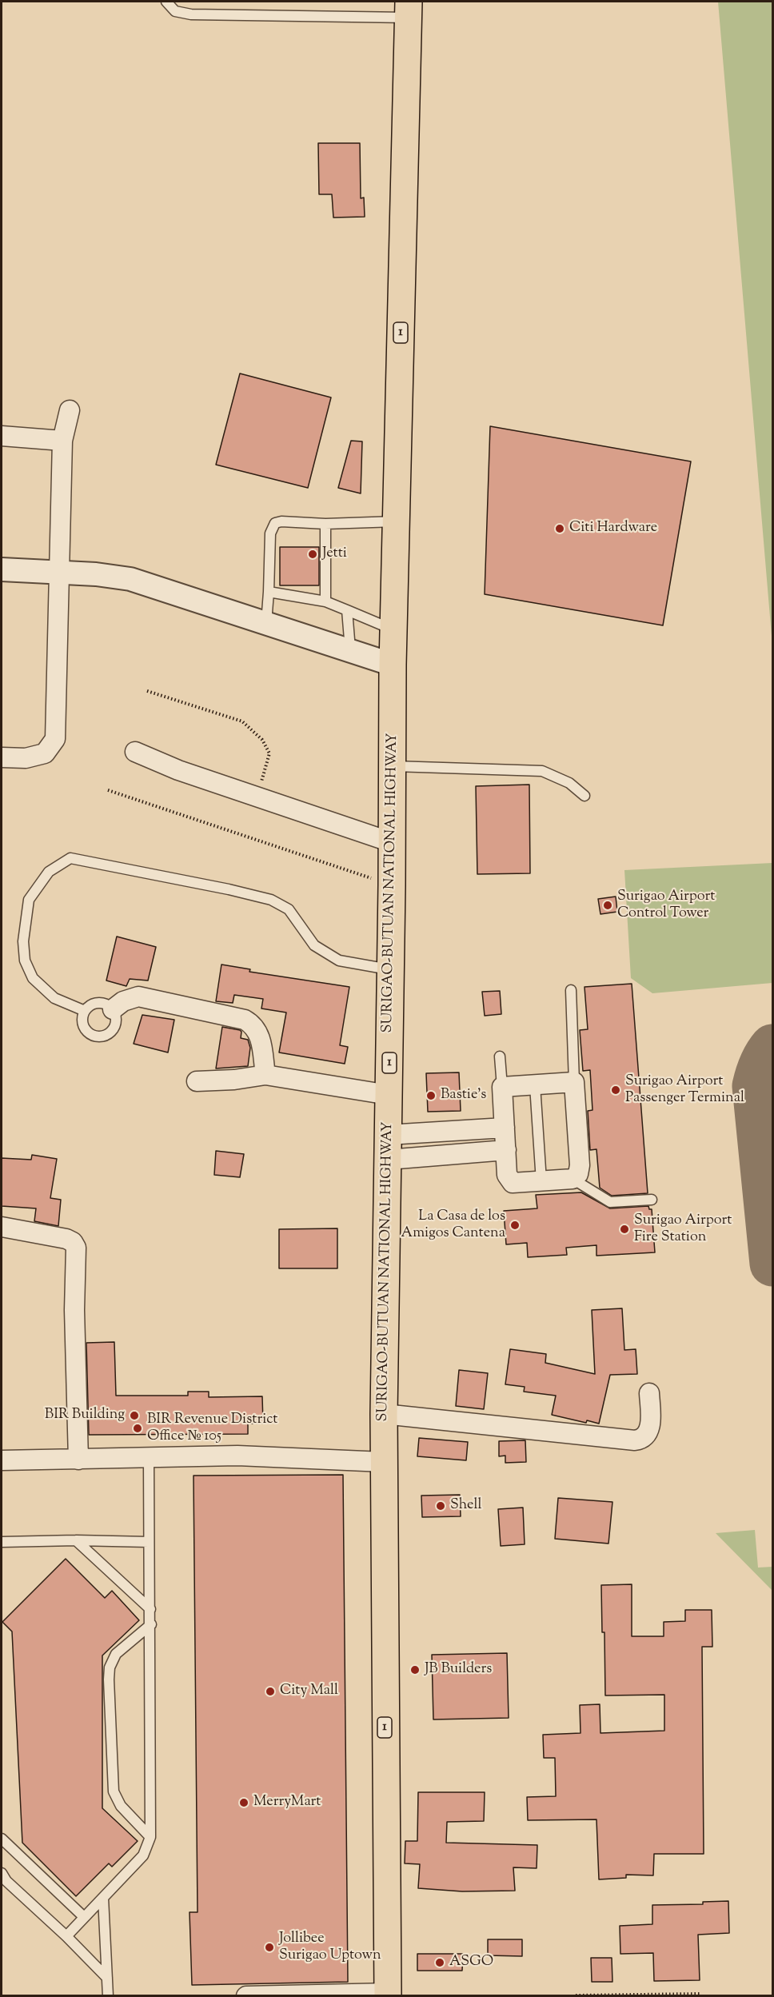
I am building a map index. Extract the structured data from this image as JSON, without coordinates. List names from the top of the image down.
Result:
{
  "streets": {
    "highway": ["1", "SURIGAO-BUTUAN NATIONAL HIGHWAY"]
  },
  "places": [
    "Citi Hardware",
    "Jetti",
    "Surigao Airport Control Tower",
    "Surigao Airport Passenger Terminal",
    "Bastie's",
    "La Casa de los Amigos Cantena",
    "Surigao Airport Fire Station",
    "BIR Building",
    "BIR Revenue District Office № 105",
    "Shell",
    "JB Builders",
    "City Mall",
    "MerryMart",
    "Jollibee Surigao Uptown",
    "ASGO"
  ]
}
